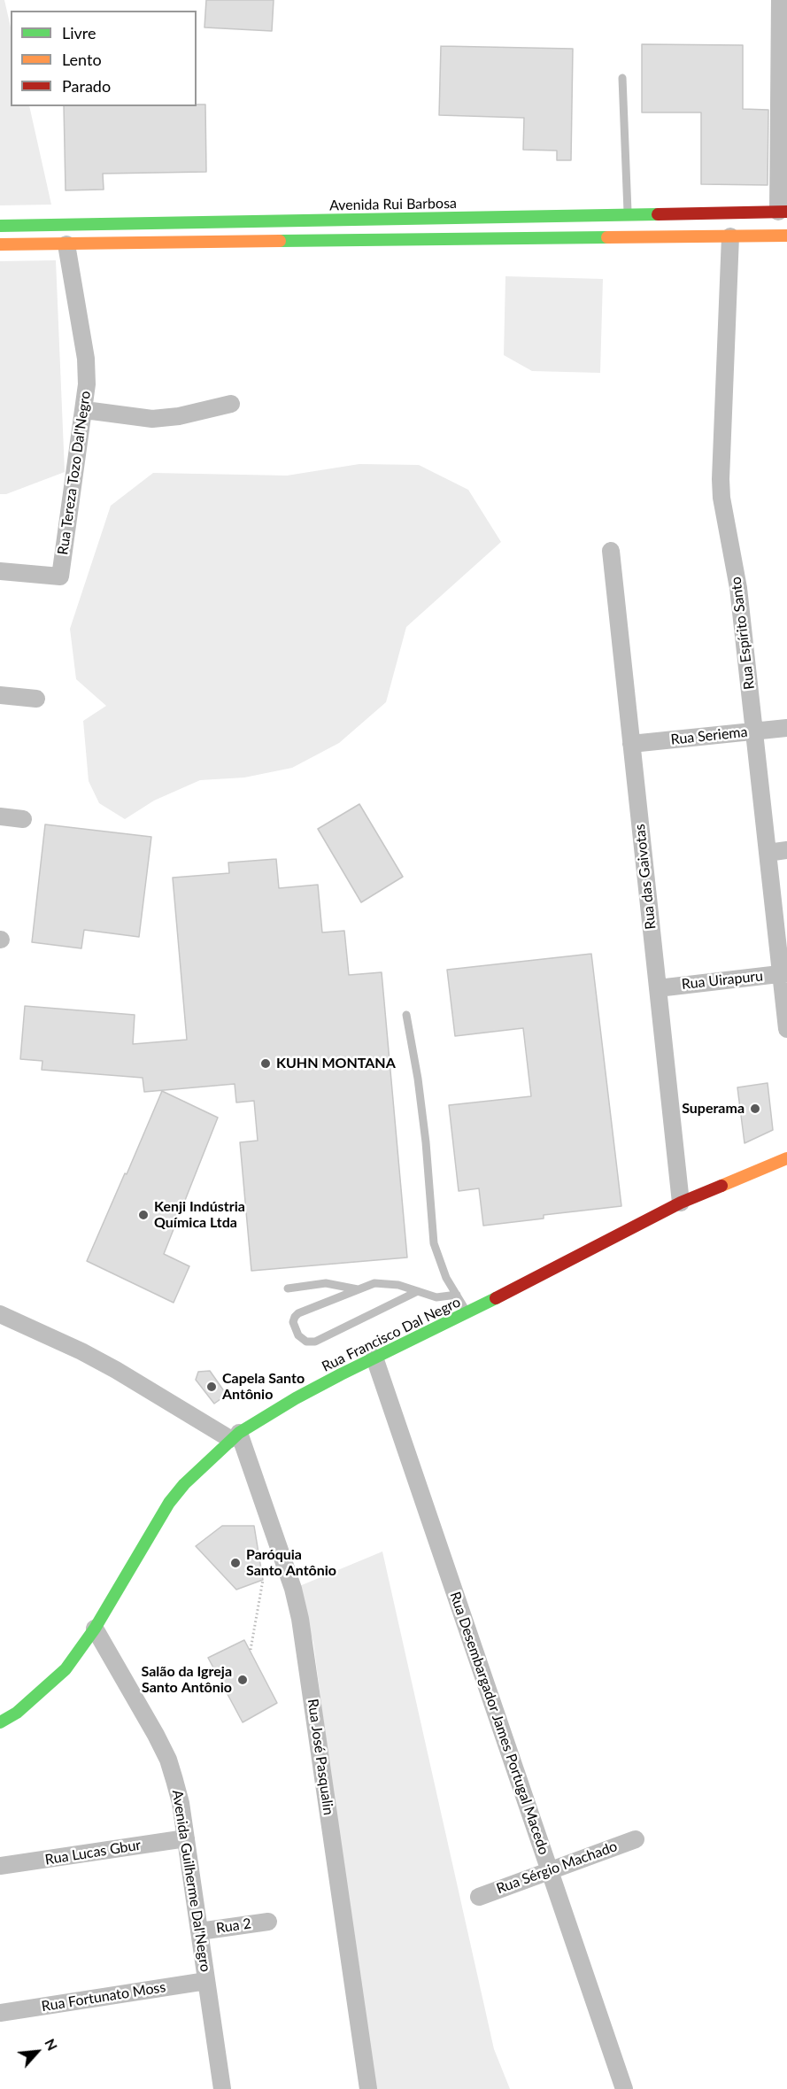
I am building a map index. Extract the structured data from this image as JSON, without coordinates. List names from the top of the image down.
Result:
{
  "streets": {
    "main road": ["Avenida Rui Barbosa", "Rua Francisco Dal Negro"],
    "street": [
      "Rua Tereza Tozo Dal'Negro",
      "Rua Espírito Santo",
      "Rua Seriema",
      "Rua das Gaivotas",
      "Rua Uirapuru",
      "Rua Desembargador James Portugal Macedo",
      "Rua José Pasqualin",
      "Rua Lucas Gbur",
      "Rua Sérgio Machado",
      "Avenida Guilherme Dal'Negro",
      "Rua 2",
      "Rua Fortunato Moss"
    ]
  },
  "crossings": [
    ["Rua Espírito Santo", "Rua Seriema"],
    ["Rua Espírito Santo", "Rua Uirapuru"],
    ["Rua Seriema", "Rua das Gaivotas"],
    ["Rua das Gaivotas", "Rua Uirapuru"],
    ["Rua das Gaivotas", "Rua Francisco Dal Negro"],
    ["Rua Francisco Dal Negro", "Rua Desembargador James Portugal Macedo"],
    ["Rua Francisco Dal Negro", "Rua José Pasqualin"],
    ["Rua Francisco Dal Negro", "Avenida Guilherme Dal'Negro"],
    ["Rua Desembargador James Portugal Macedo", "Rua Sérgio Machado"],
    ["Rua Lucas Gbur", "Avenida Guilherme Dal'Negro"],
    ["Avenida Guilherme Dal'Negro", "Rua 2"],
    ["Avenida Guilherme Dal'Negro", "Rua Fortunato Moss"]
  ],
  "places": [
    "KUHN MONTANA",
    "Superama",
    "Kenji Indústria Química Ltda",
    "Capela Santo Antônio",
    "Paróquia Santo Antônio",
    "Salão da Igreja Santo Antônio"
  ],
  "legend": ["Livre", "Lento", "Parado"],
  "north": "top right"
}
